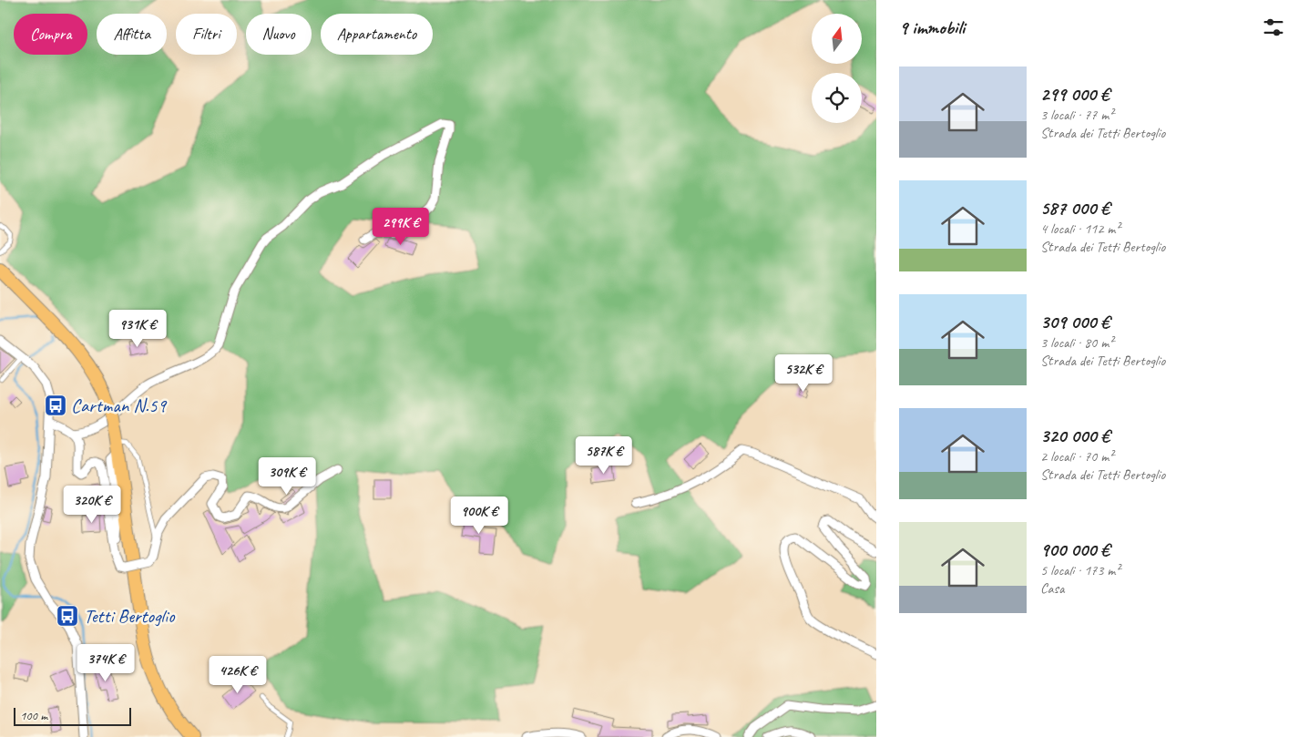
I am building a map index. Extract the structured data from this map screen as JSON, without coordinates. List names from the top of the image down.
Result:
{
  "places": {
    "bus stop": ["Cartman N.59", "Tetti Bertoglio"]
  },
  "scale_bar": "100 m",
  "north": "top",
  "page": {
    "heading": "9 immobili",
    "chip": [
      "Compra",
      "Affitta",
      "Filtri",
      "Nuovo",
      "Appartamento"
    ],
    "list": [
      {
        "name": "299 000 €",
        "note": "3 locali · 77 m² · Strada dei Tetti Bertoglio"
      },
      {
        "name": "587 000 €",
        "note": "4 locali · 112 m² · Strada dei Tetti Bertoglio"
      },
      {
        "name": "309 000 €",
        "note": "3 locali · 80 m² · Strada dei Tetti Bertoglio"
      },
      {
        "name": "320 000 €",
        "note": "2 locali · 70 m² · Strada dei Tetti Bertoglio"
      },
      {
        "name": "900 000 €",
        "note": "5 locali · 173 m² · Casa"
      }
    ],
    "price": [
      "299K €",
      "931K €",
      "532K €",
      "587K €",
      "309K €",
      "320K €",
      "900K €",
      "374K €",
      "426K €"
    ],
    "scale": "100 m"
  }
}
